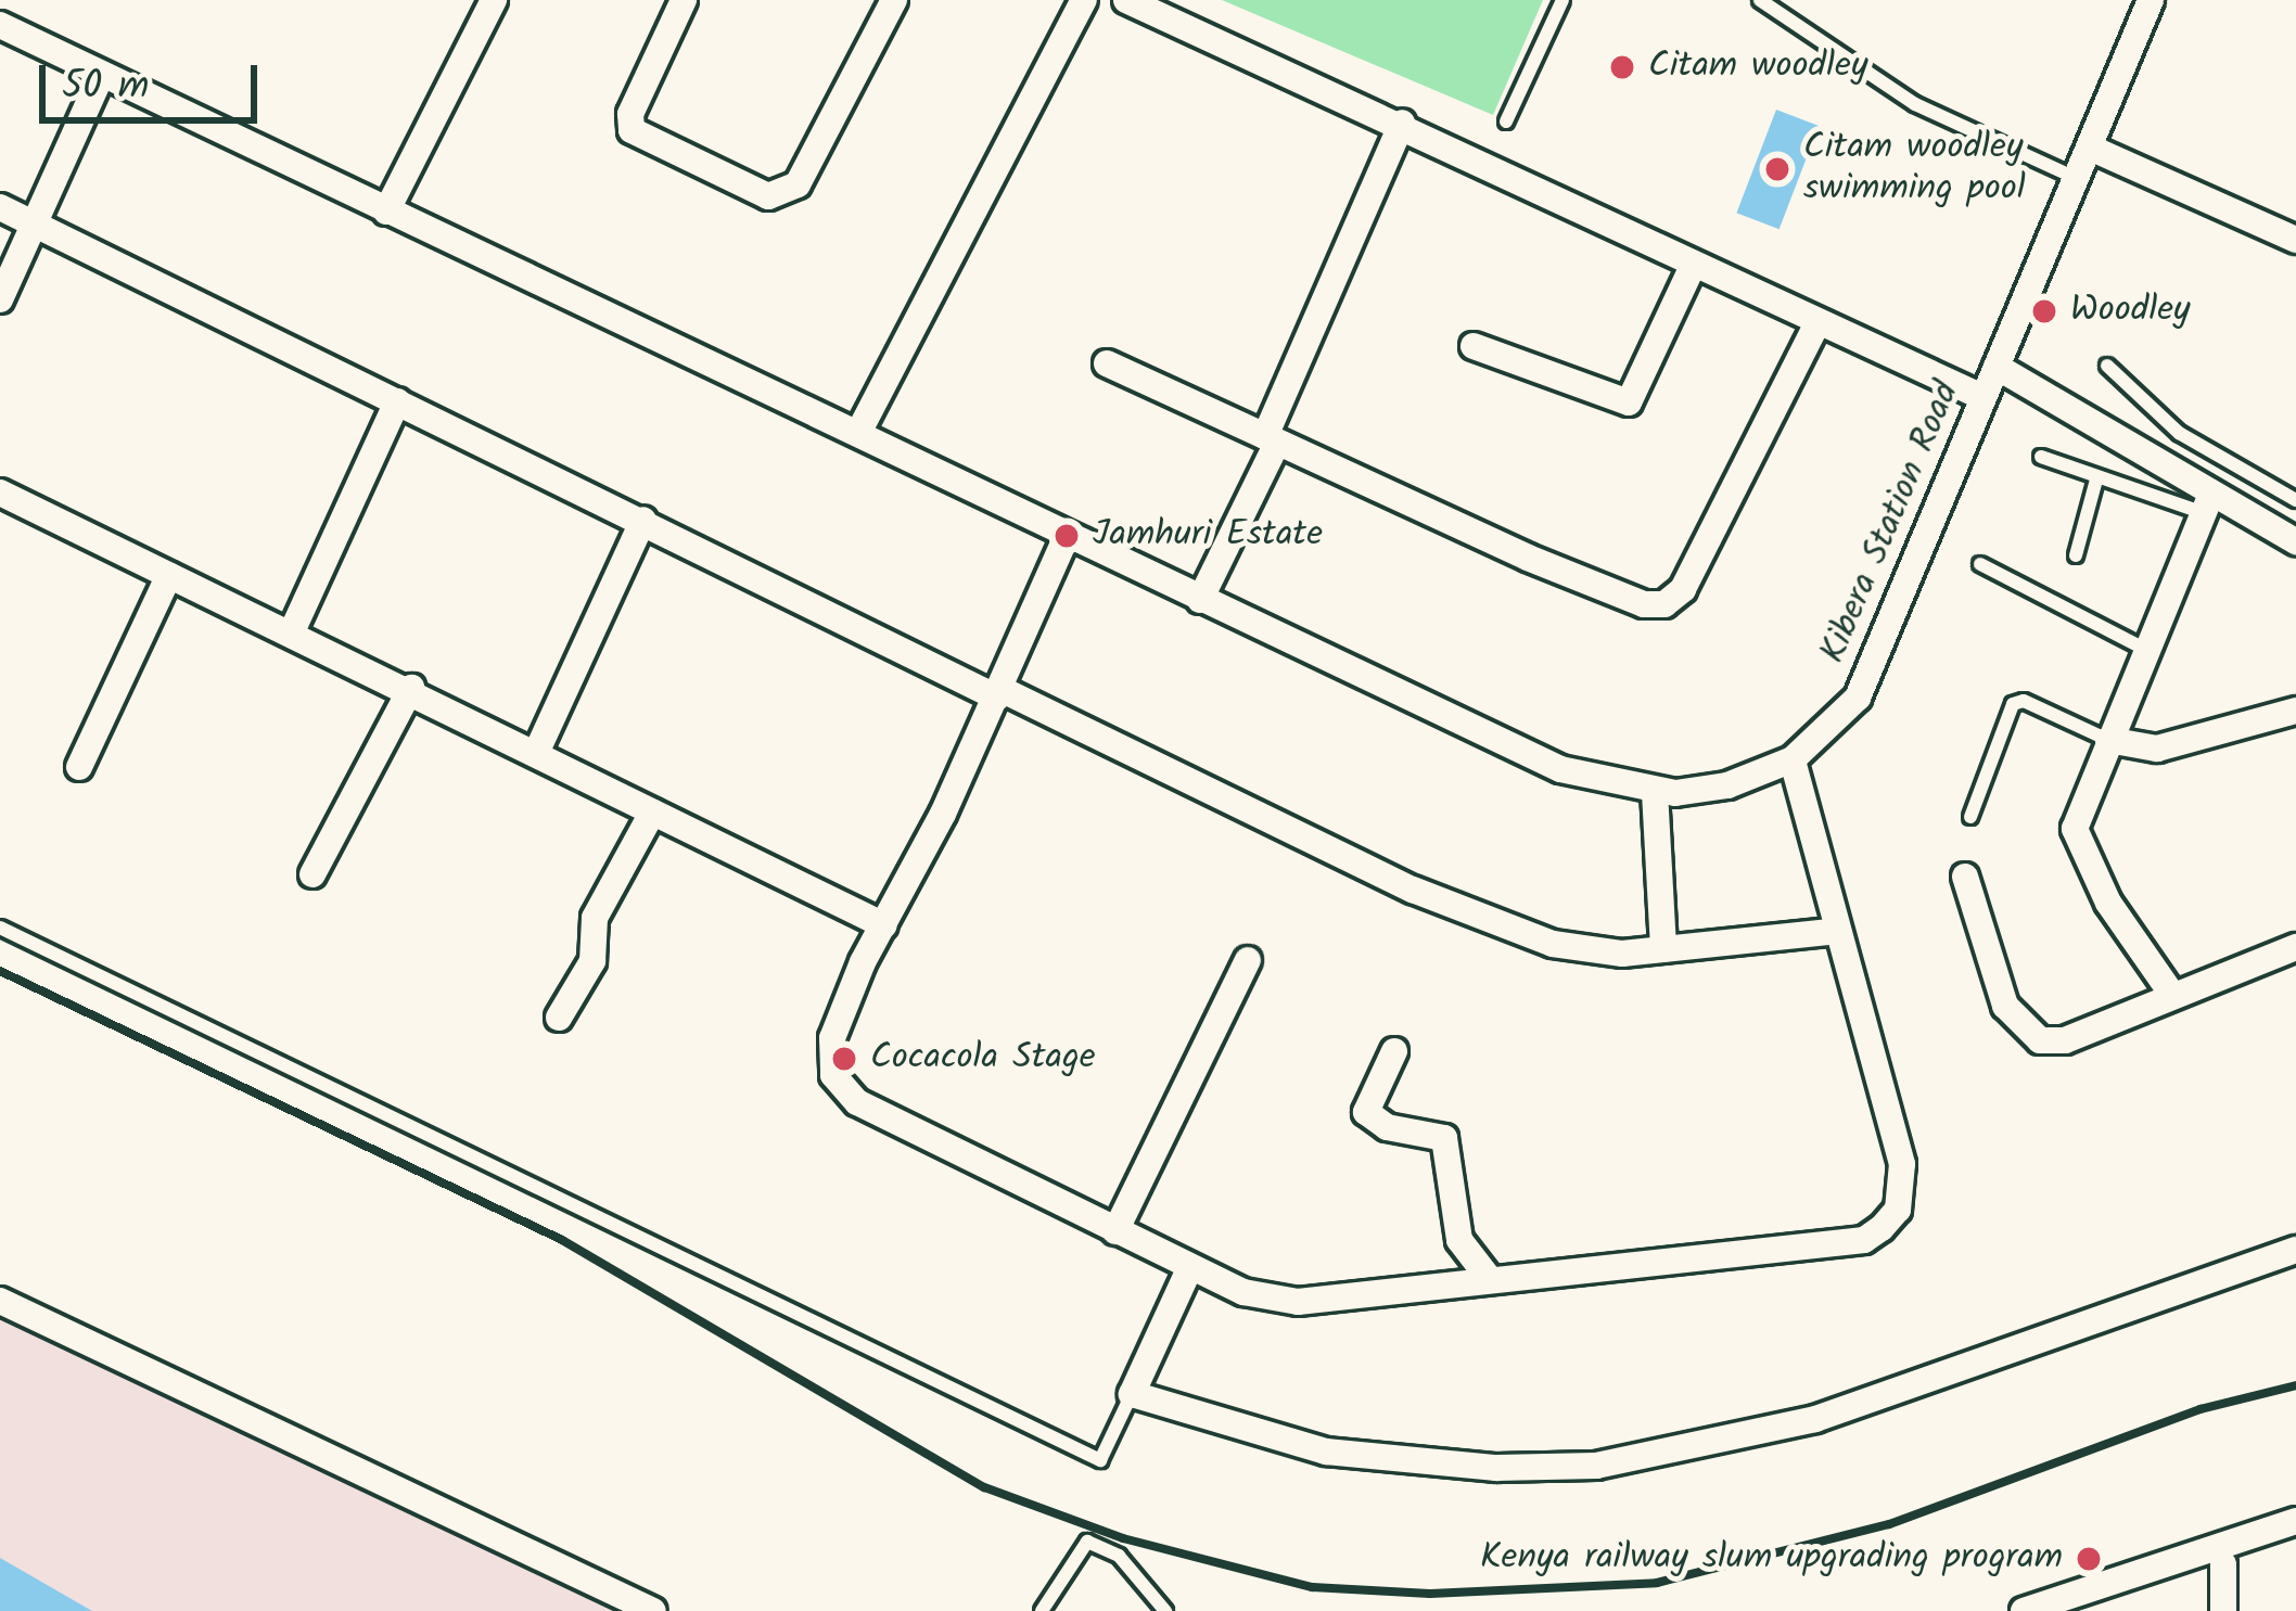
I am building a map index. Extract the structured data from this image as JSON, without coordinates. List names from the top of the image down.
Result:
{
  "streets": {
    "street": ["Kibera Station Road"]
  },
  "places": [
    "Citam woodley",
    "Citam woodley swimming pool",
    "Woodley",
    "Jamhuri Estate",
    "Cocacola Stage",
    "Kenya railway slum upgrading program"
  ],
  "scale_bar": "50 m"
}
